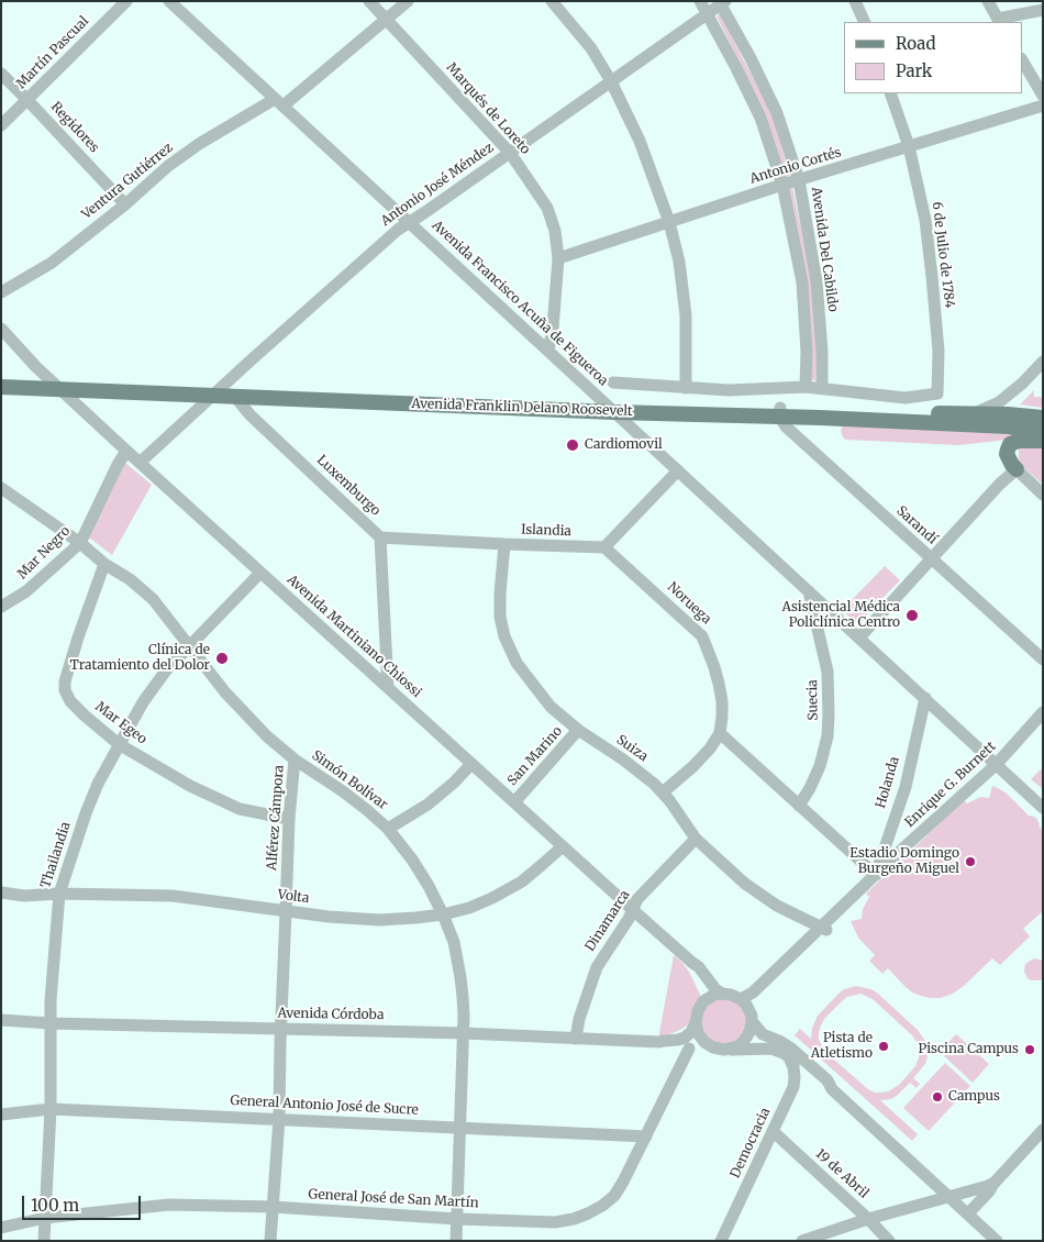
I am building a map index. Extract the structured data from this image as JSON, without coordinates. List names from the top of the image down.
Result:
{
  "streets": {
    "main road": ["Avenida Franklin Delano Roosevelt"],
    "street": [
      "Martín Pascual",
      "Marqués de Loreto",
      "Regidores",
      "Antonio Cortés",
      "Ventura Gutiérrez",
      "Antonio José Méndez",
      "Avenida Del Cabildo",
      "6 de Julio de 1784",
      "Avenida Francisco Acuña de Figueroa",
      "Luxemburgo",
      "Sarandí",
      "Islandia",
      "Mar Negro",
      "Noruega",
      "Avenida Martiniano Chiossi",
      "Suecia",
      "Mar Egeo",
      "Suiza",
      "San Marino",
      "Simón Bolívar",
      "Holanda",
      "Enrique G. Burnett",
      "Alférez Cámpora",
      "Thailandia",
      "Volta",
      "Dinamarca",
      "Avenida Córdoba",
      "General Antonio José de Sucre",
      "Democracia",
      "19 de Abril",
      "General José de San Martín"
    ]
  },
  "crossings": [
    ["Martín Pascual", "Regidores"],
    ["Marqués de Loreto", "Antonio Cortés"],
    ["Marqués de Loreto", "Ventura Gutiérrez"],
    ["Marqués de Loreto", "Antonio José Méndez"],
    ["Marqués de Loreto", "Avenida Francisco Acuña de Figueroa"],
    ["Regidores", "Ventura Gutiérrez"],
    ["Antonio Cortés", "Avenida Del Cabildo"],
    ["Antonio Cortés", "6 de Julio de 1784"],
    ["Ventura Gutiérrez", "Avenida Francisco Acuña de Figueroa"],
    ["Antonio José Méndez", "Avenida Del Cabildo"],
    ["Antonio José Méndez", "Avenida Francisco Acuña de Figueroa"],
    ["Antonio José Méndez", "Avenida Franklin Delano Roosevelt"],
    ["Antonio José Méndez", "Luxemburgo"],
    ["Antonio José Méndez", "Avenida Martiniano Chiossi"],
    ["Avenida Del Cabildo", "Avenida Franklin Delano Roosevelt"],
    ["6 de Julio de 1784", "Avenida Franklin Delano Roosevelt"],
    ["Avenida Francisco Acuña de Figueroa", "Avenida Franklin Delano Roosevelt"],
    ["Avenida Francisco Acuña de Figueroa", "Suecia"],
    ["Avenida Francisco Acuña de Figueroa", "Holanda"],
    ["Avenida Francisco Acuña de Figueroa", "Enrique G. Burnett"],
    ["Avenida Franklin Delano Roosevelt", "Luxemburgo"],
    ["Avenida Franklin Delano Roosevelt", "Sarandí"],
    ["Avenida Franklin Delano Roosevelt", "Avenida Martiniano Chiossi"],
    ["Luxemburgo", "Islandia"],
    ["Luxemburgo", "Avenida Martiniano Chiossi"],
    ["Islandia", "Noruega"],
    ["Islandia", "Suiza"],
    ["Mar Negro", "Avenida Martiniano Chiossi"],
    ["Mar Negro", "Simón Bolívar"],
    ["Avenida Martiniano Chiossi", "San Marino"],
    ["Avenida Martiniano Chiossi", "Enrique G. Burnett"],
    ["Avenida Martiniano Chiossi", "Thailandia"],
    ["Avenida Martiniano Chiossi", "Volta"],
    ["Avenida Martiniano Chiossi", "Dinamarca"],
    ["Avenida Martiniano Chiossi", "Avenida Córdoba"],
    ["Mar Egeo", "Simón Bolívar"],
    ["Mar Egeo", "Alférez Cámpora"],
    ["Mar Egeo", "Thailandia"],
    ["Suiza", "San Marino"],
    ["Suiza", "Enrique G. Burnett"],
    ["Suiza", "Dinamarca"],
    ["Simón Bolívar", "Alférez Cámpora"],
    ["Simón Bolívar", "Thailandia"],
    ["Simón Bolívar", "Volta"],
    ["Simón Bolívar", "Avenida Córdoba"],
    ["Simón Bolívar", "General Antonio José de Sucre"],
    ["Simón Bolívar", "General José de San Martín"],
    ["Holanda", "Enrique G. Burnett"],
    ["Enrique G. Burnett", "Avenida Córdoba"],
    ["Alférez Cámpora", "Volta"],
    ["Alférez Cámpora", "Avenida Córdoba"],
    ["Alférez Cámpora", "General Antonio José de Sucre"],
    ["Alférez Cámpora", "General José de San Martín"],
    ["Thailandia", "Volta"],
    ["Thailandia", "Avenida Córdoba"],
    ["Thailandia", "General Antonio José de Sucre"],
    ["Thailandia", "General José de San Martín"],
    ["Dinamarca", "Avenida Córdoba"],
    ["Avenida Córdoba", "General José de San Martín"],
    ["General Antonio José de Sucre", "General José de San Martín"],
    ["Democracia", "19 de Abril"]
  ],
  "places": [
    "Cardiomovil",
    "Asistencial Médica Policlínica Centro",
    "Clínica de Tratamiento del Dolor",
    "Estadio Domingo Burgeño Miguel",
    "Pista de Atletismo",
    "Piscina Campus",
    "Campus"
  ],
  "legend": ["Road", "Park"],
  "scale_bar": "100 m"
}
